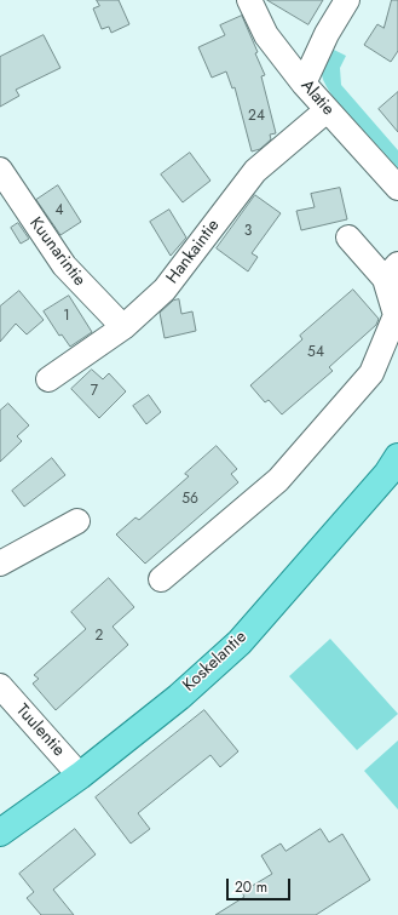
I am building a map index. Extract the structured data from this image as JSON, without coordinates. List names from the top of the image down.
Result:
{
  "streets": {
    "main road": ["Koskelantie"],
    "street": [
      "Alatie",
      "Kuunarintie",
      "Hankaintie",
      "Tuulentie"
    ]
  },
  "crossings": [
    ["Alatie", "Hankaintie"],
    ["Kuunarintie", "Hankaintie"],
    ["Koskelantie", "Tuulentie"]
  ],
  "house_numbers": [
    "24",
    "4",
    "3",
    "1",
    "54",
    "7",
    "56",
    "2"
  ],
  "scale_bar": "20 m"
}
